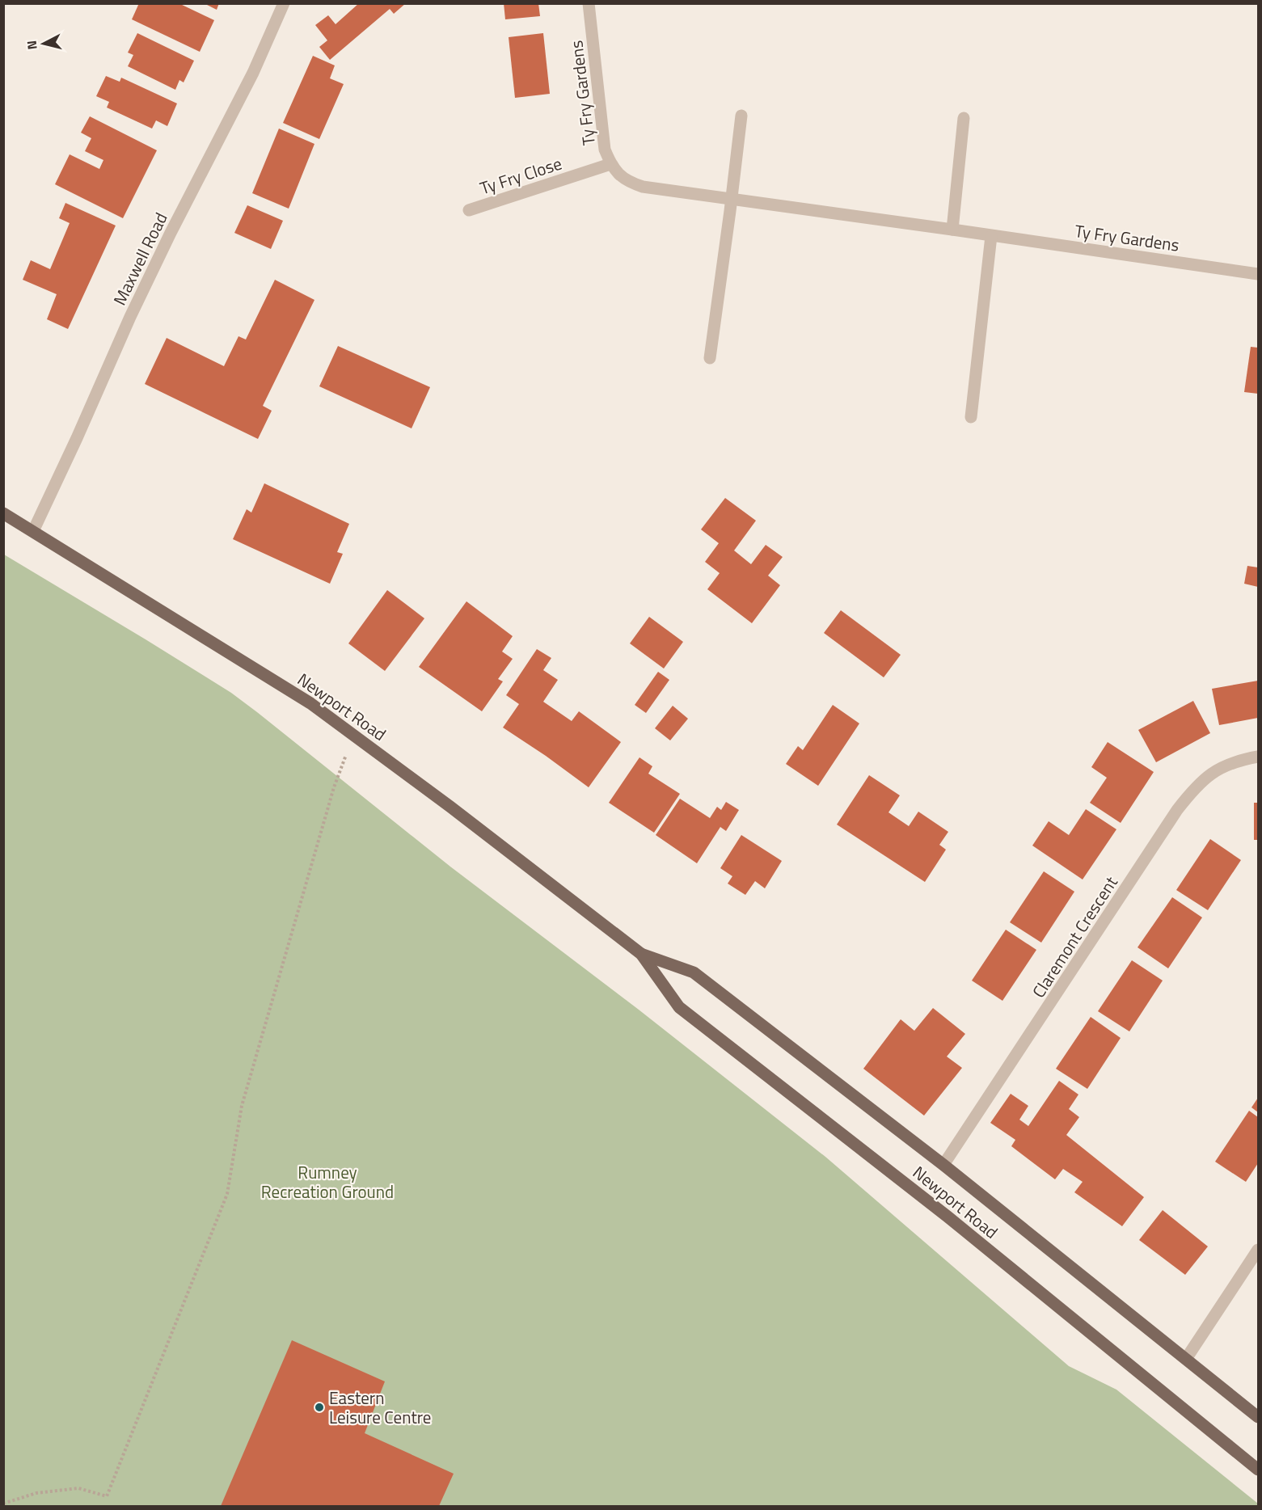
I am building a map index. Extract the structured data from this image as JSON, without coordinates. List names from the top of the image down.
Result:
{
  "streets": {
    "main road": ["Newport Road"],
    "street": [
      "Ty Fry Gardens",
      "Ty Fry Close",
      "Maxwell Road",
      "Claremont Crescent"
    ]
  },
  "crossings": [
    ["Ty Fry Gardens", "Ty Fry Close"],
    ["Maxwell Road", "Newport Road"],
    ["Newport Road", "Claremont Crescent"]
  ],
  "parks": ["Rumney Recreation Ground"],
  "places": ["Eastern Leisure Centre"],
  "north": "left"
}
